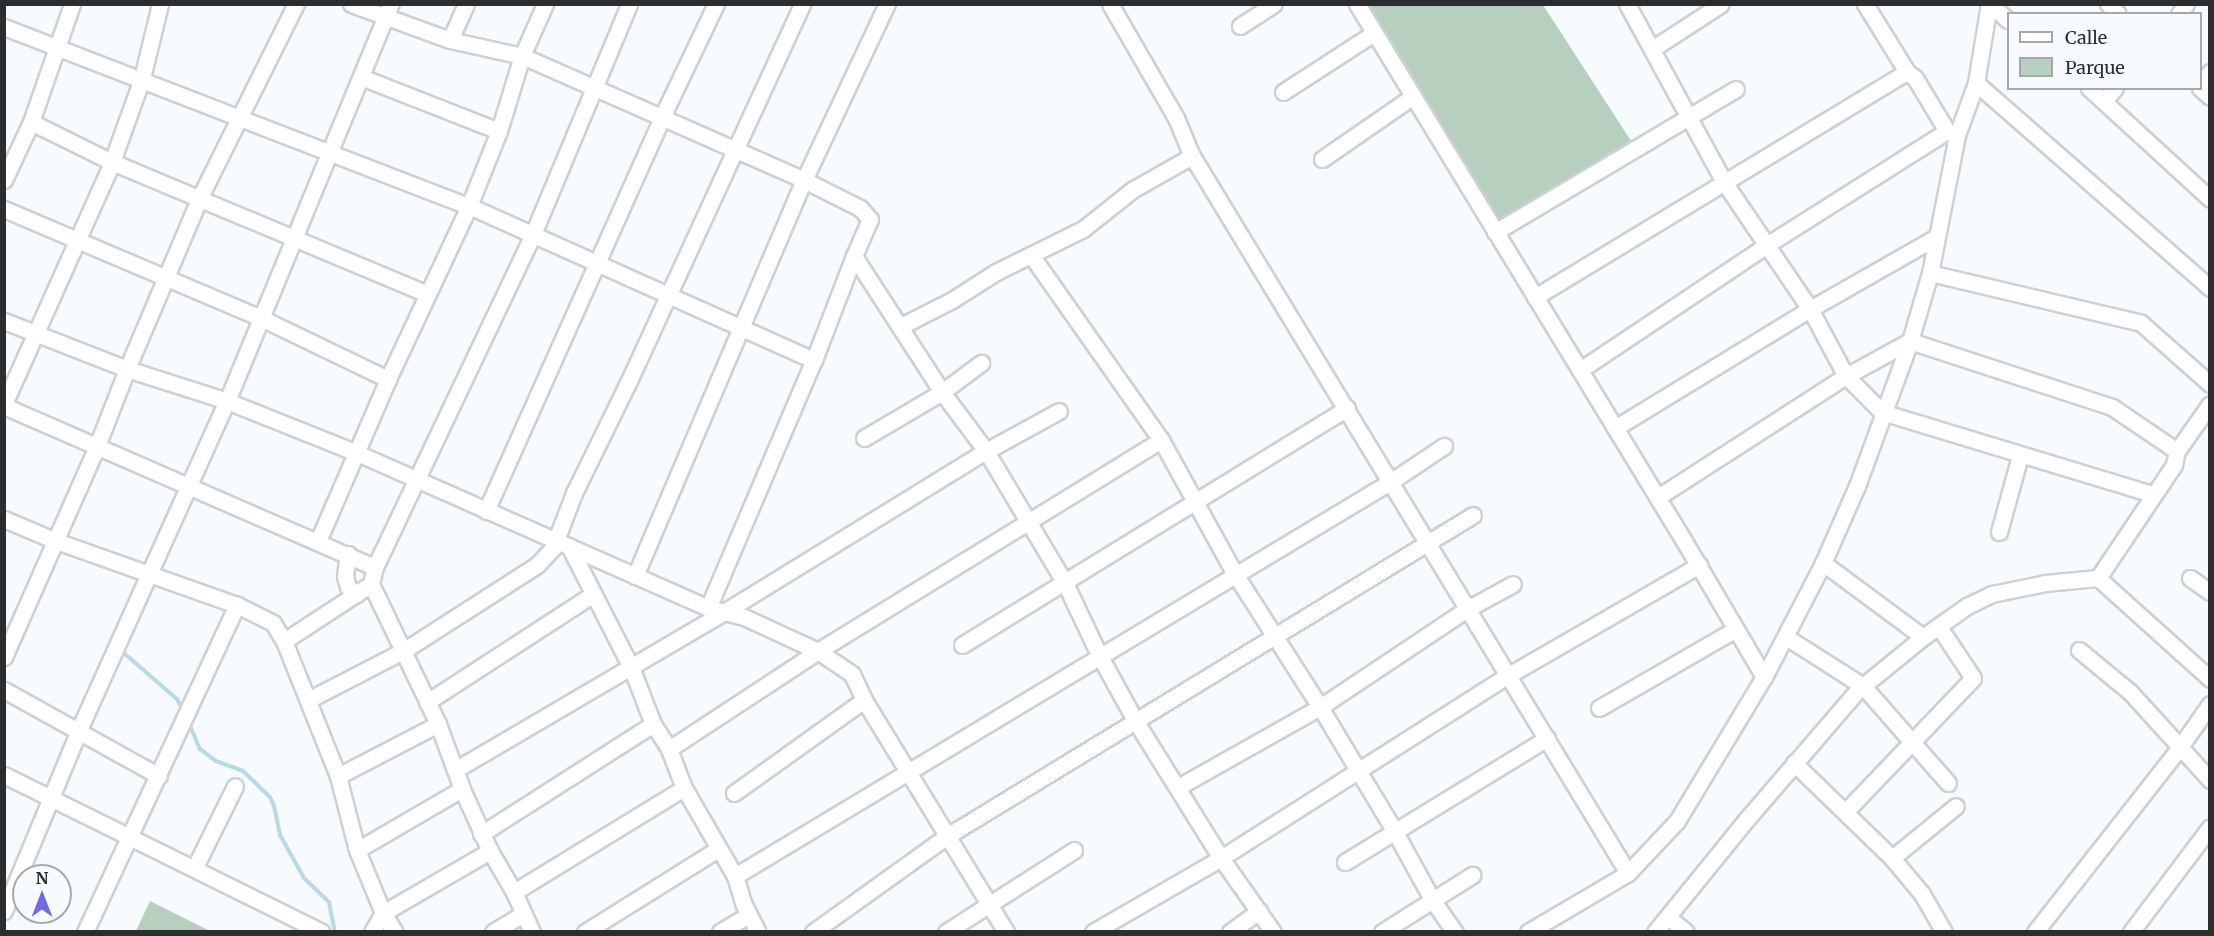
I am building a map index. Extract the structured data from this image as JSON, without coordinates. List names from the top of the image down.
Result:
{
  "legend": ["Calle", "Parque"],
  "north": "top"
}
